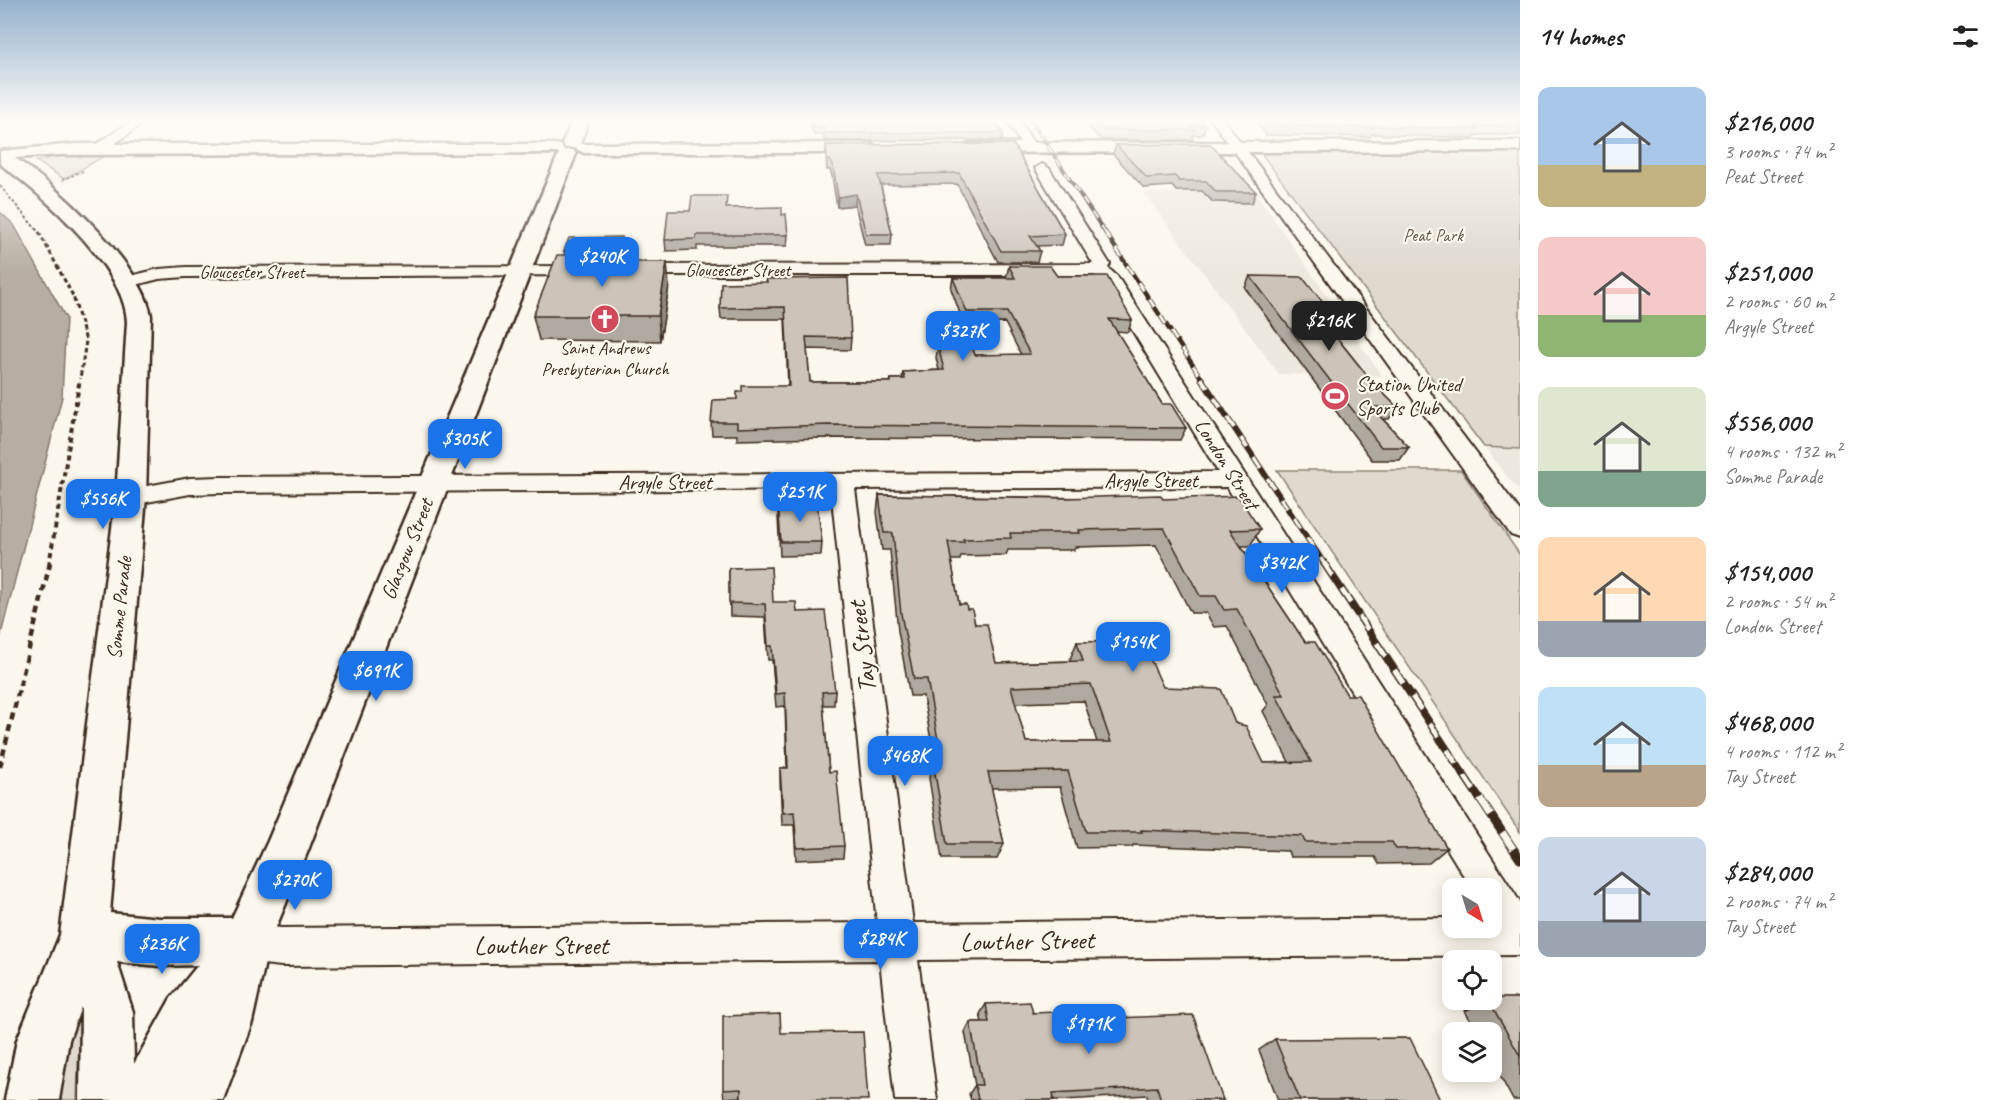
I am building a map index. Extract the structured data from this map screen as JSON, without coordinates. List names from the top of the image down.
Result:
{
  "streets": {
    "main road": ["Glasgow Street", "Somme Parade"],
    "street": [
      "Gloucester Street",
      "London Street",
      "Argyle Street",
      "Tay Street",
      "Lowther Street"
    ]
  },
  "crossings": [
    ["Gloucester Street", "London Street"],
    ["Gloucester Street", "Glasgow Street"],
    ["Gloucester Street", "Somme Parade"],
    ["London Street", "Argyle Street"],
    ["London Street", "Lowther Street"],
    ["Argyle Street", "Glasgow Street"],
    ["Argyle Street", "Somme Parade"],
    ["Argyle Street", "Tay Street"],
    ["Glasgow Street", "Lowther Street"],
    ["Tay Street", "Lowther Street"]
  ],
  "parks": ["Peat Park"],
  "places": {
    "church": ["Saint Andrews Presbyterian Church"],
    "sports": ["Station United Sports Club"]
  },
  "north": "bottom right",
  "page": {
    "heading": "14 homes",
    "list": [
      {
        "name": "$216,000",
        "note": "3 rooms · 74 m² · Peat Street"
      },
      {
        "name": "$251,000",
        "note": "2 rooms · 60 m² · Argyle Street"
      },
      {
        "name": "$556,000",
        "note": "4 rooms · 132 m² · Somme Parade"
      },
      {
        "name": "$154,000",
        "note": "2 rooms · 54 m² · London Street"
      },
      {
        "name": "$468,000",
        "note": "4 rooms · 112 m² · Tay Street"
      },
      {
        "name": "$284,000",
        "note": "2 rooms · 74 m² · Tay Street"
      }
    ],
    "price": [
      "$240K",
      "$216K",
      "$327K",
      "$305K",
      "$251K",
      "$556K",
      "$342K",
      "$154K",
      "$691K",
      "$468K",
      "$270K",
      "$284K",
      "$236K",
      "$171K"
    ]
  }
}
